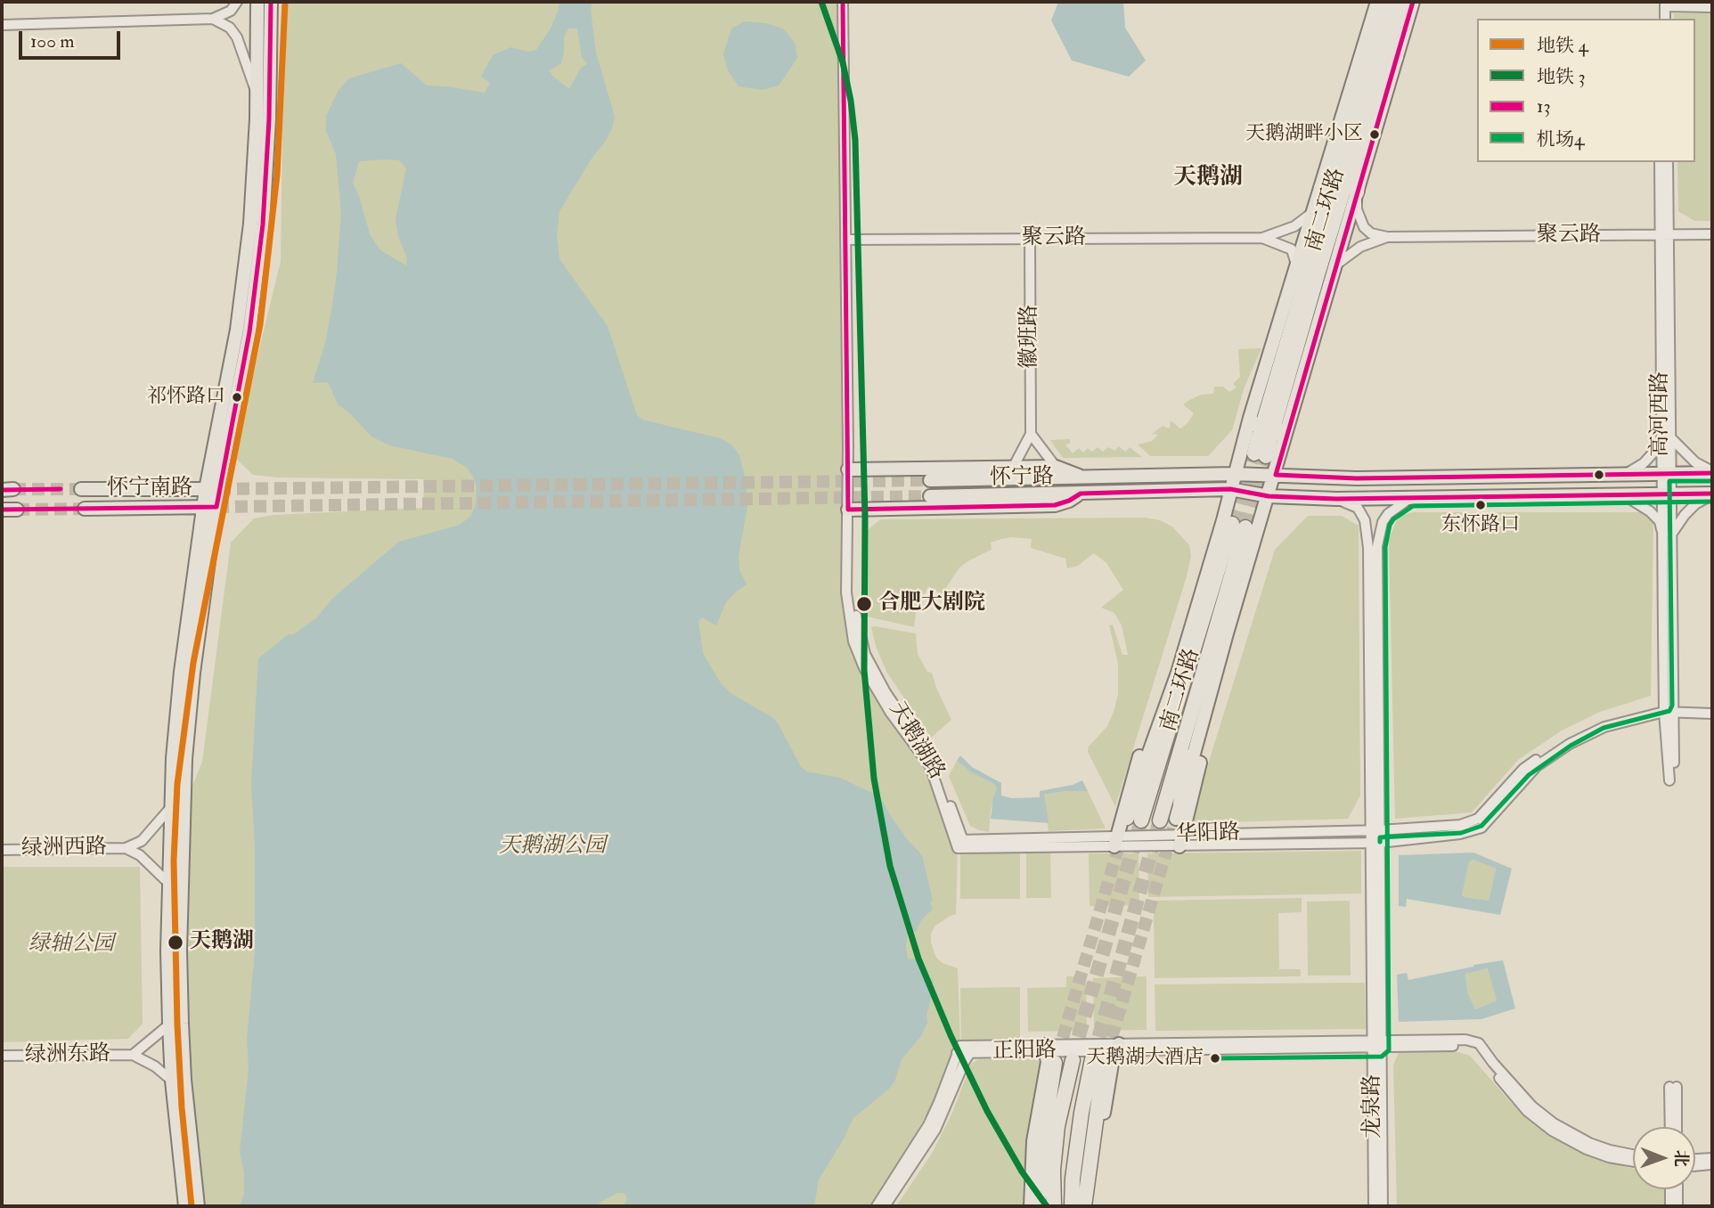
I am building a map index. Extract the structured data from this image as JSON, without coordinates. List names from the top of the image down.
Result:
{
  "streets": {
    "highway": ["南二环路"],
    "main road": ["怀宁路", "怀宁南路"],
    "street": [
      "聚云路",
      "徽班路",
      "高河西路",
      "天鹅湖路",
      "华阳路",
      "绿洲西路",
      "正阳路",
      "绿洲东路",
      "龙泉路"
    ]
  },
  "crossings": [
    ["聚云路", "徽班路"],
    ["聚云路", "高河西路"],
    ["聚云路", "天鹅湖路"],
    ["高河西路", "怀宁路"],
    ["怀宁路", "龙泉路"],
    ["天鹅湖路", "华阳路"],
    ["华阳路", "龙泉路"],
    ["正阳路", "龙泉路"]
  ],
  "districts": ["天鹅湖"],
  "parks": ["天鹅湖公园", "绿轴公园"],
  "places": [
    "天鹅湖畔小区",
    "祁怀路口",
    "东怀路口",
    "合肥大剧院",
    "天鹅湖",
    "天鹅湖大酒店"
  ],
  "lines": [
    "metro line 4",
    "metro line 3",
    "transit line 13",
    "transit line 机场4"
  ],
  "legend": [
    "地铁 4",
    "地铁 3",
    "13",
    "机场4"
  ],
  "scale_bar": "100 m",
  "north": "right"
}
